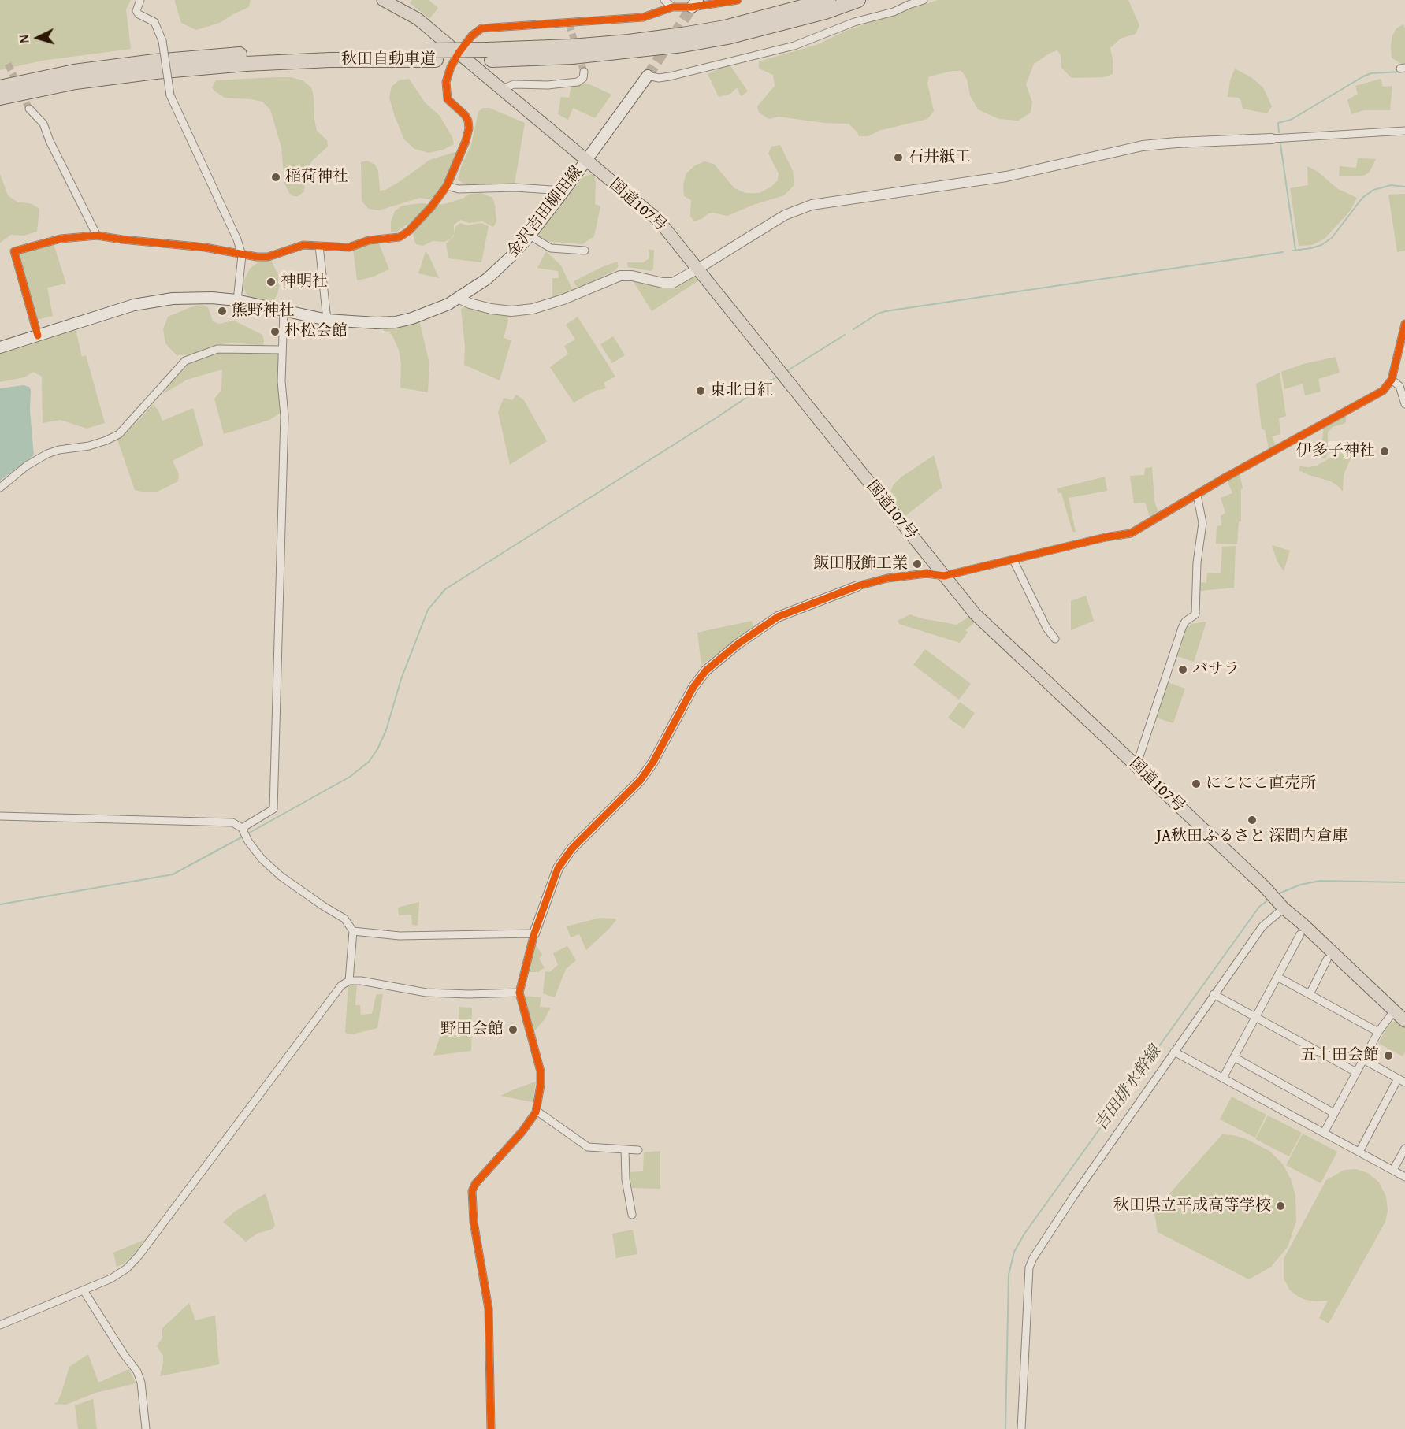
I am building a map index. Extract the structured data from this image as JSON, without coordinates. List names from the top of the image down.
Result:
{
  "streets": {
    "highway": ["秋田自動車道", "国道107号"],
    "main road": ["金沢吉田柳田線"]
  },
  "crossings": [
    ["国道107号", "金沢吉田柳田線"]
  ],
  "water": ["吉田排水幹線"],
  "places": [
    "石井紙工",
    "稲荷神社",
    "神明社",
    "熊野神社",
    "朴松会館",
    "東北日紅",
    "伊多子神社",
    "飯田服飾工業",
    "バサラ",
    "にこにこ直売所",
    "JA秋田ふるさと 深間内倉庫",
    "野田会館",
    "五十田会館",
    "秋田県立平成高等学校"
  ],
  "north": "left"
}
